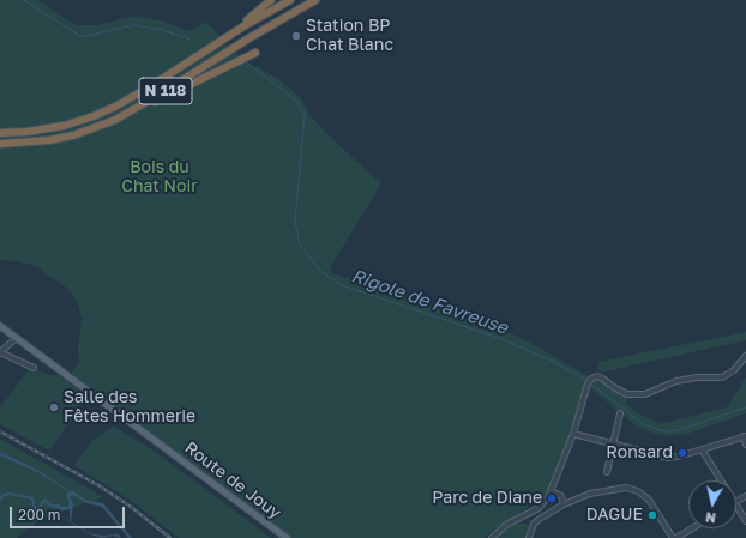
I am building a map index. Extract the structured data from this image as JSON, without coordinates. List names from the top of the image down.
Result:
{
  "streets": {
    "highway": ["N 118"],
    "main road": ["Route de Jouy"]
  },
  "water": ["Rigole de Favreuse"],
  "parks": ["Bois du Chat Noir"],
  "places": [
    "Station BP Chat Blanc",
    "Salle des Fêtes Hommerie",
    "Ronsard",
    "Parc de Diane",
    "DAGUE"
  ],
  "scale_bar": "200 m",
  "north": "bottom"
}
